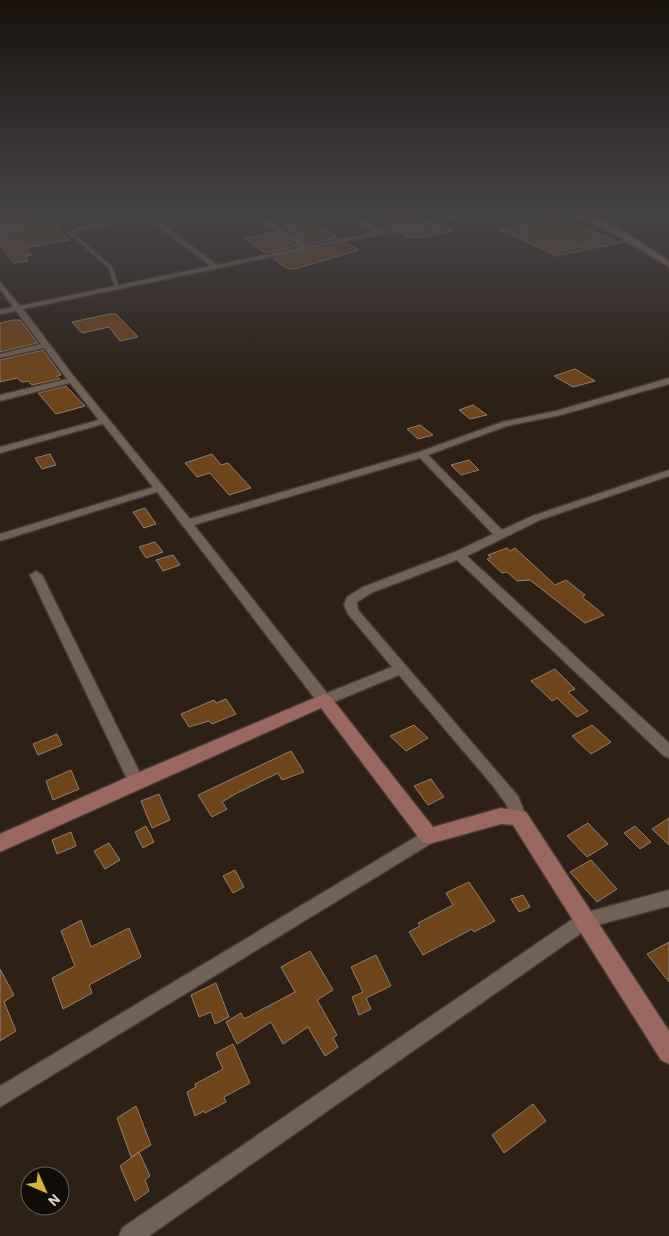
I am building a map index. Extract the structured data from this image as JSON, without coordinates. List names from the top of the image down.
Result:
{
  "north": "bottom right"
}
